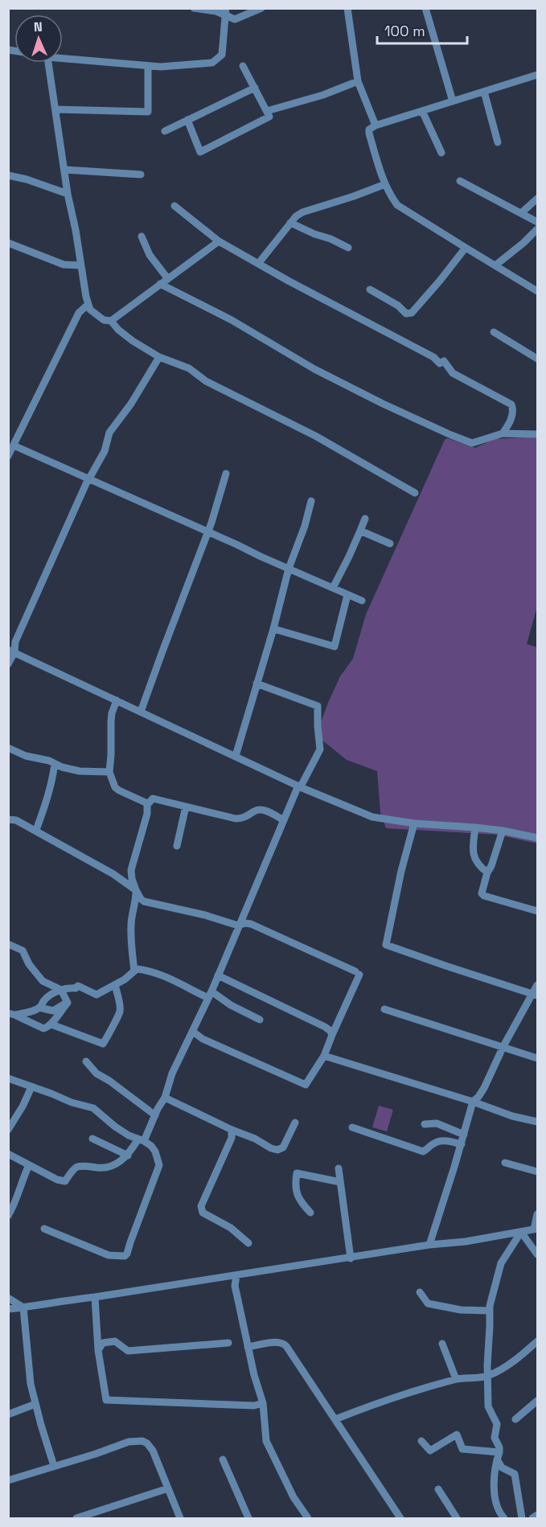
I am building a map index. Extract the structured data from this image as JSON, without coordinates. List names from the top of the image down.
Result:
{
  "scale_bar": "100 m",
  "north": "top"
}
